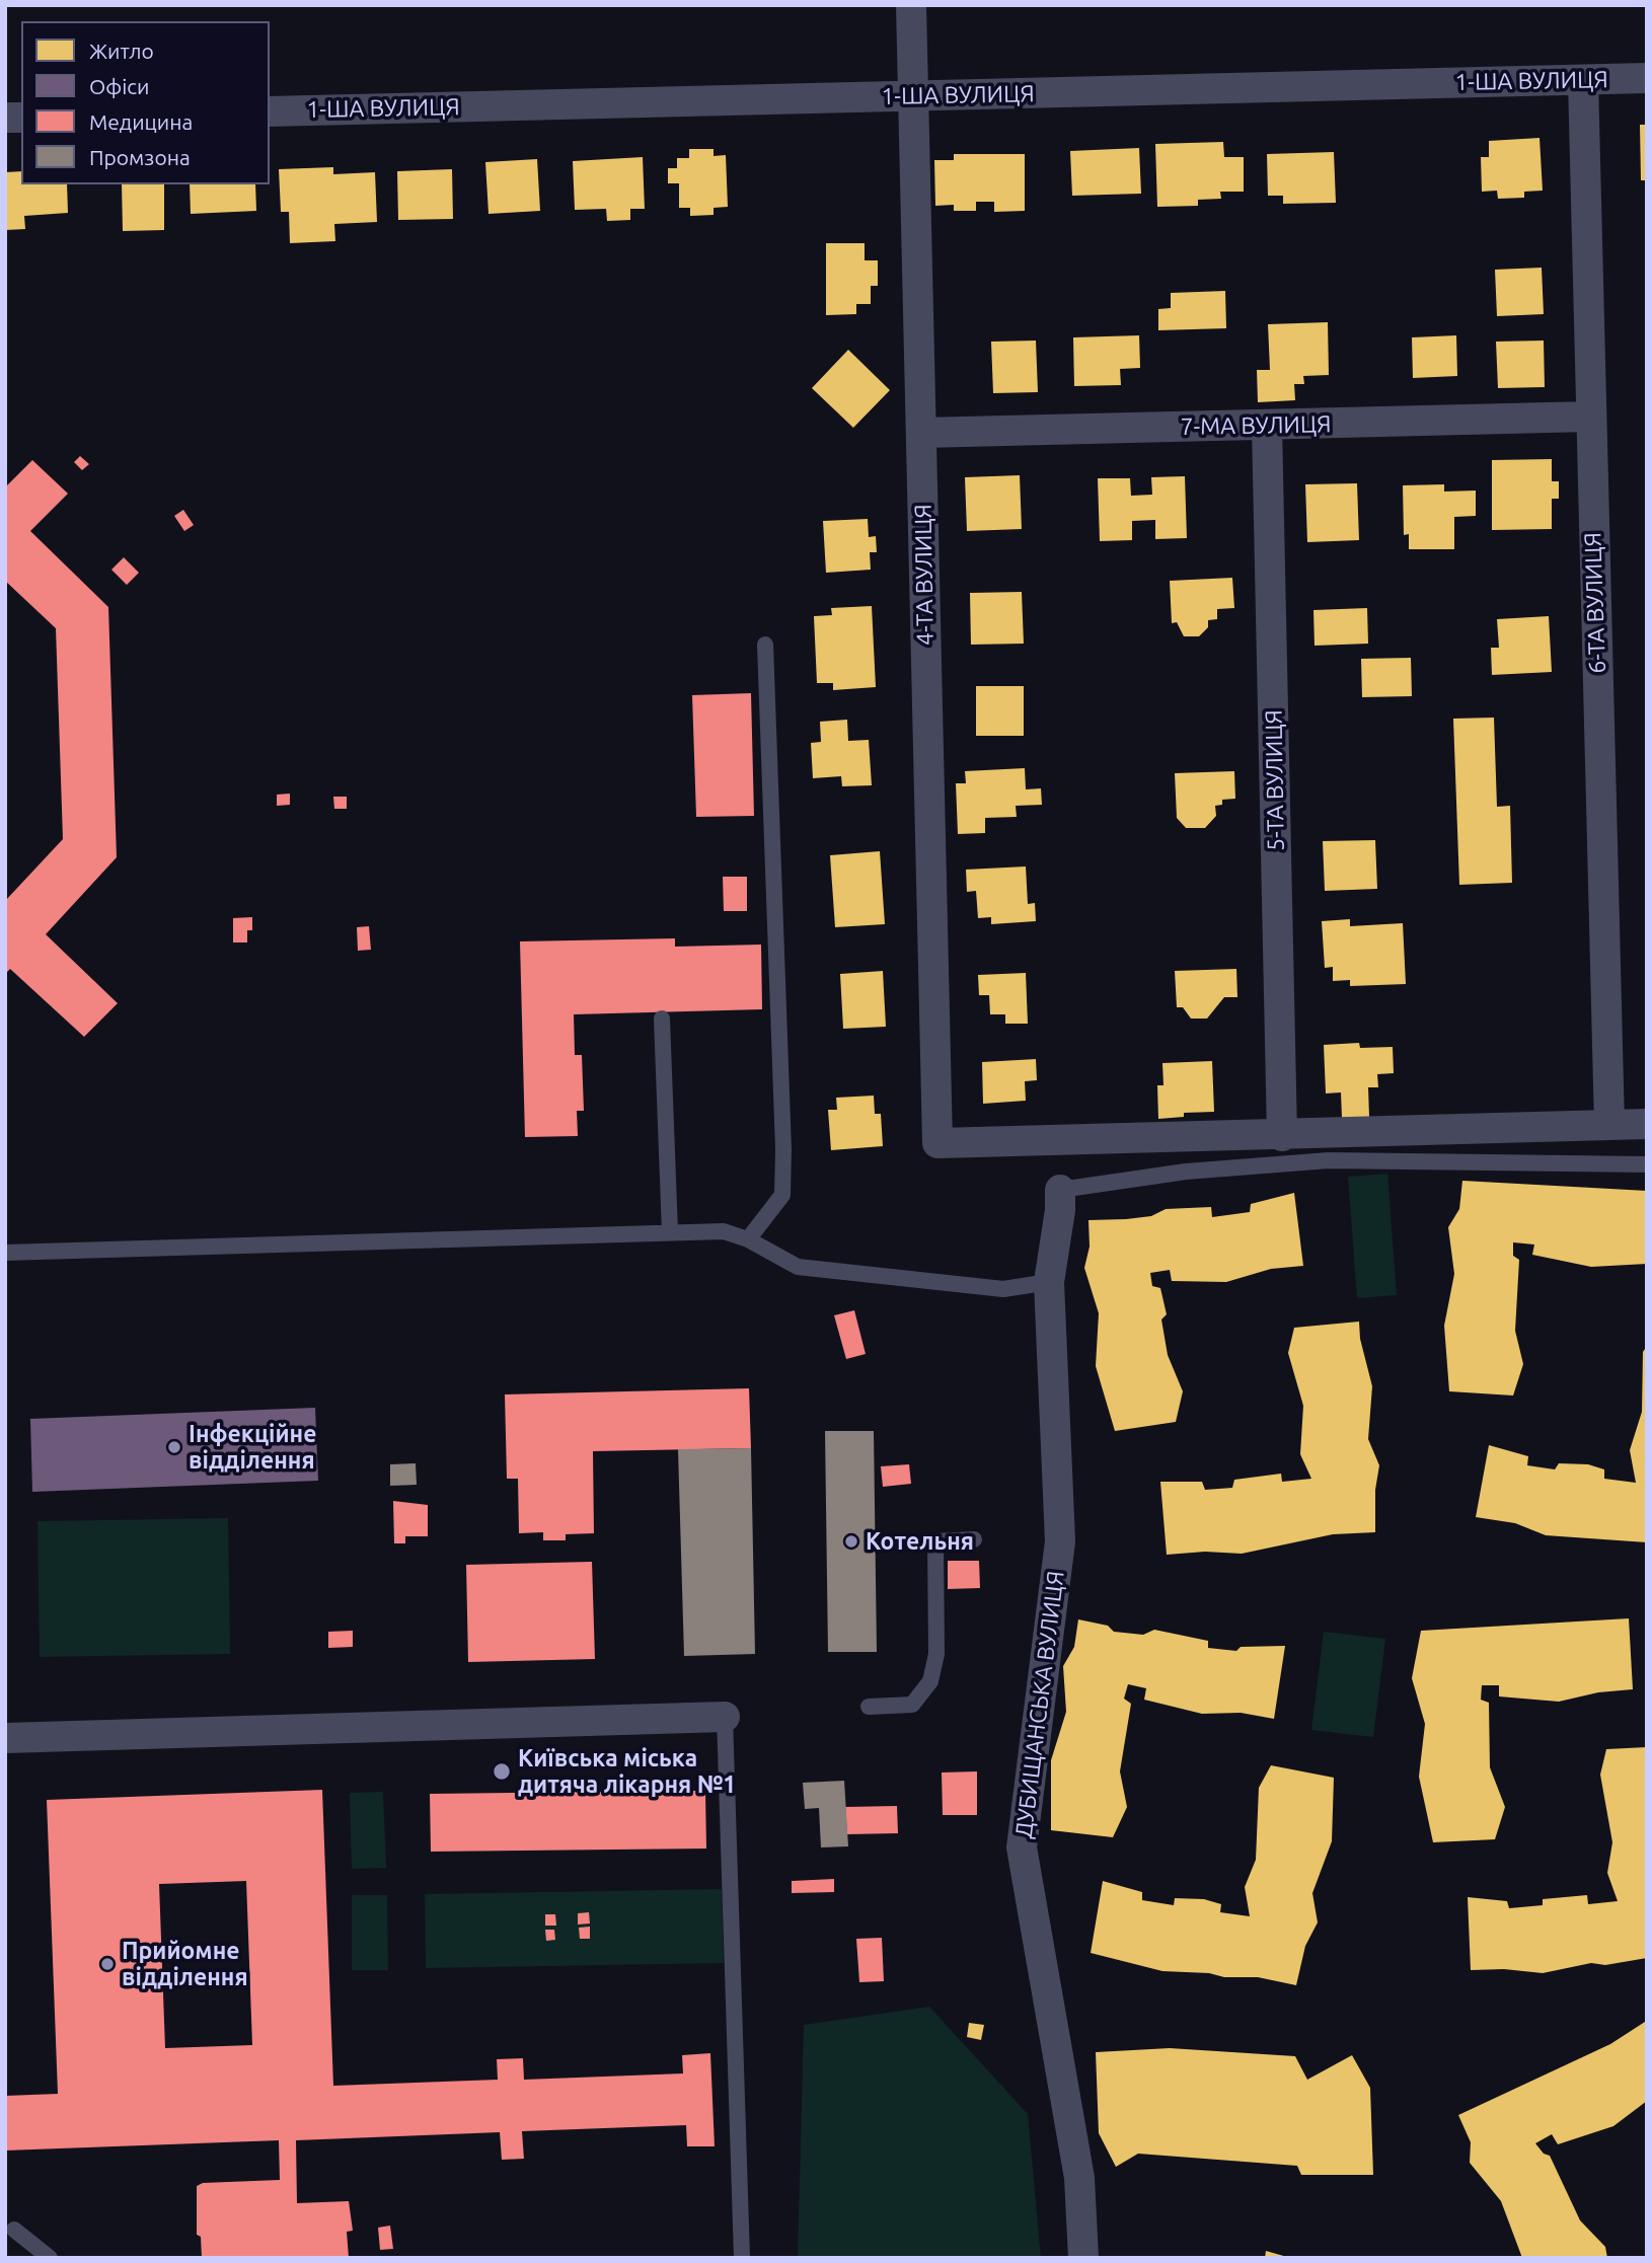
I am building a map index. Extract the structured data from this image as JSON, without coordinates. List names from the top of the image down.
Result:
{
  "streets": {
    "street": [
      "1-ША ВУЛИЦЯ",
      "7-МА ВУЛИЦЯ",
      "4-ТА ВУЛИЦЯ",
      "6-ТА ВУЛИЦЯ",
      "5-ТА ВУЛИЦЯ",
      "ДУБИЩАНСЬКА ВУЛИЦЯ"
    ]
  },
  "crossings": [
    ["1-ША ВУЛИЦЯ", "4-ТА ВУЛИЦЯ"],
    ["1-ША ВУЛИЦЯ", "6-ТА ВУЛИЦЯ"],
    ["7-МА ВУЛИЦЯ", "4-ТА ВУЛИЦЯ"],
    ["7-МА ВУЛИЦЯ", "6-ТА ВУЛИЦЯ"],
    ["7-МА ВУЛИЦЯ", "5-ТА ВУЛИЦЯ"],
    ["4-ТА ВУЛИЦЯ", "5-ТА ВУЛИЦЯ"]
  ],
  "places": [
    "Інфекційне відділення",
    "Котельня",
    "Київська міська дитяча лікарня №1",
    "Прийомне відділення"
  ],
  "legend": [
    "Житло",
    "Офіси",
    "Медицина",
    "Промзона"
  ]
}
